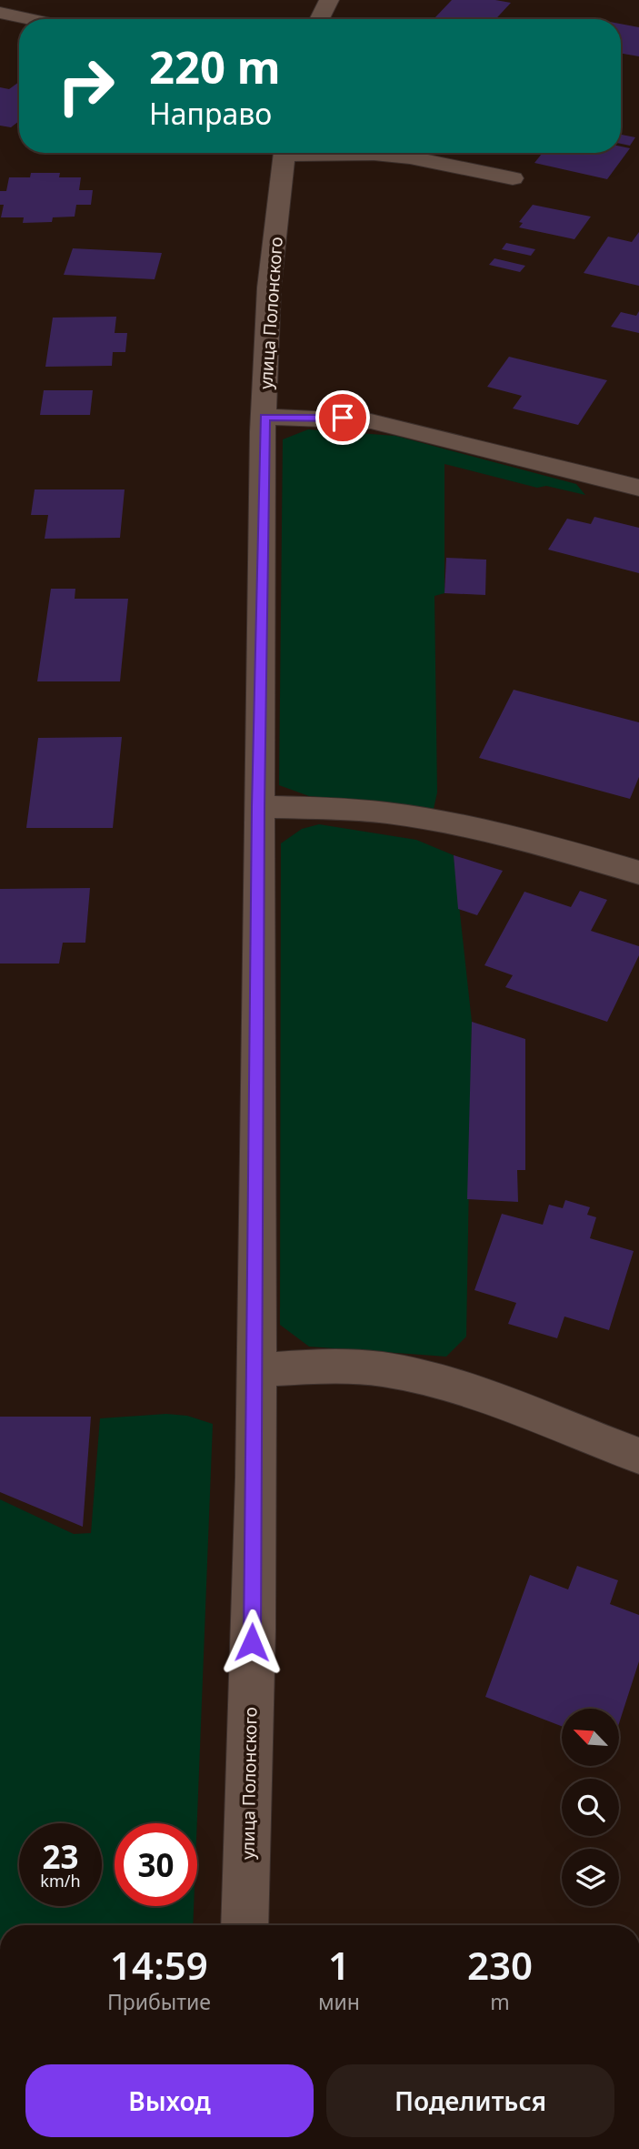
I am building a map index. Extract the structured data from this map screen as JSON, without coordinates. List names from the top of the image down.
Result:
{
  "streets": {
    "street": ["улица Полонского"]
  },
  "north": "top left",
  "page": {
    "turn": ["220 m", "Направо"],
    "speed": "23 km/h",
    "limit": "30",
    "eta": [
      "14:59",
      "Прибытие",
      "1",
      "мин",
      "230",
      "m"
    ],
    "buttons": ["Выход", "Поделиться"]
  }
}
